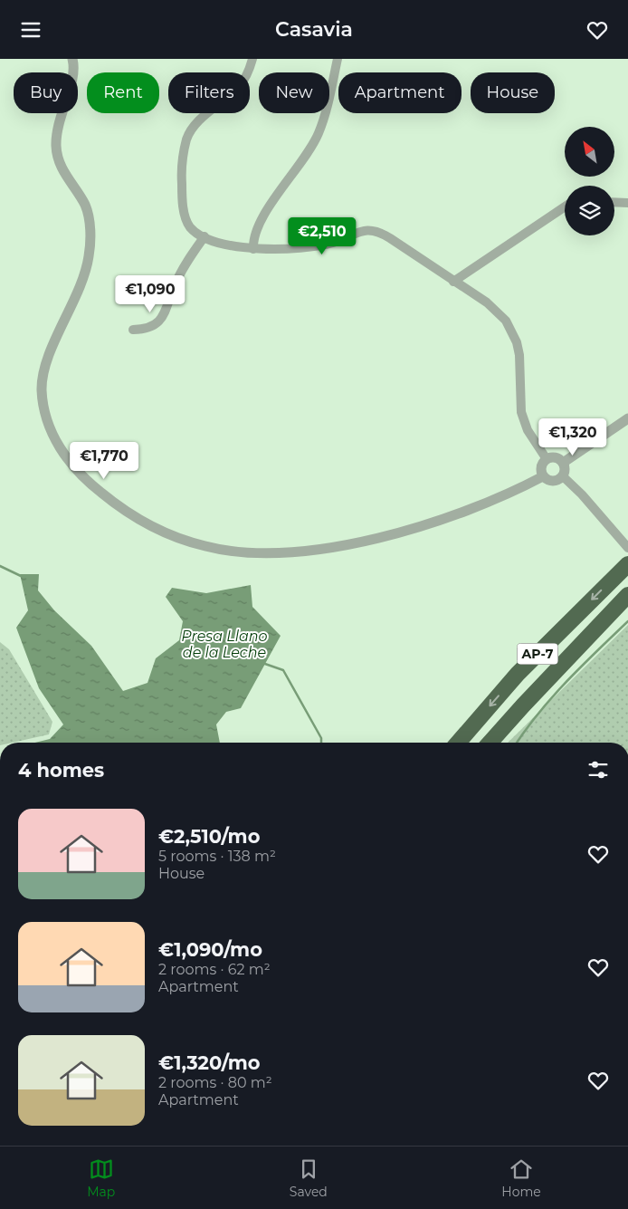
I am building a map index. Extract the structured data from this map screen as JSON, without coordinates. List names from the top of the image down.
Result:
{
  "streets": {
    "highway": ["AP-7"]
  },
  "water": ["Presa Llano de la Leche"],
  "north": "top left",
  "page": {
    "header": "Casavia",
    "chip": [
      "Buy",
      "Rent",
      "Filters",
      "New",
      "Apartment",
      "House"
    ],
    "price": [
      "€2,510",
      "€1,090",
      "€1,320",
      "€1,770"
    ],
    "heading": "4 homes",
    "list": [
      {
        "name": "€2,510/mo",
        "note": "5 rooms · 138 m² · House"
      },
      {
        "name": "€1,090/mo",
        "note": "2 rooms · 62 m² · Apartment"
      },
      {
        "name": "€1,320/mo",
        "note": "2 rooms · 80 m² · Apartment"
      }
    ],
    "tabs": ["Map", "Saved", "Home"]
  }
}
